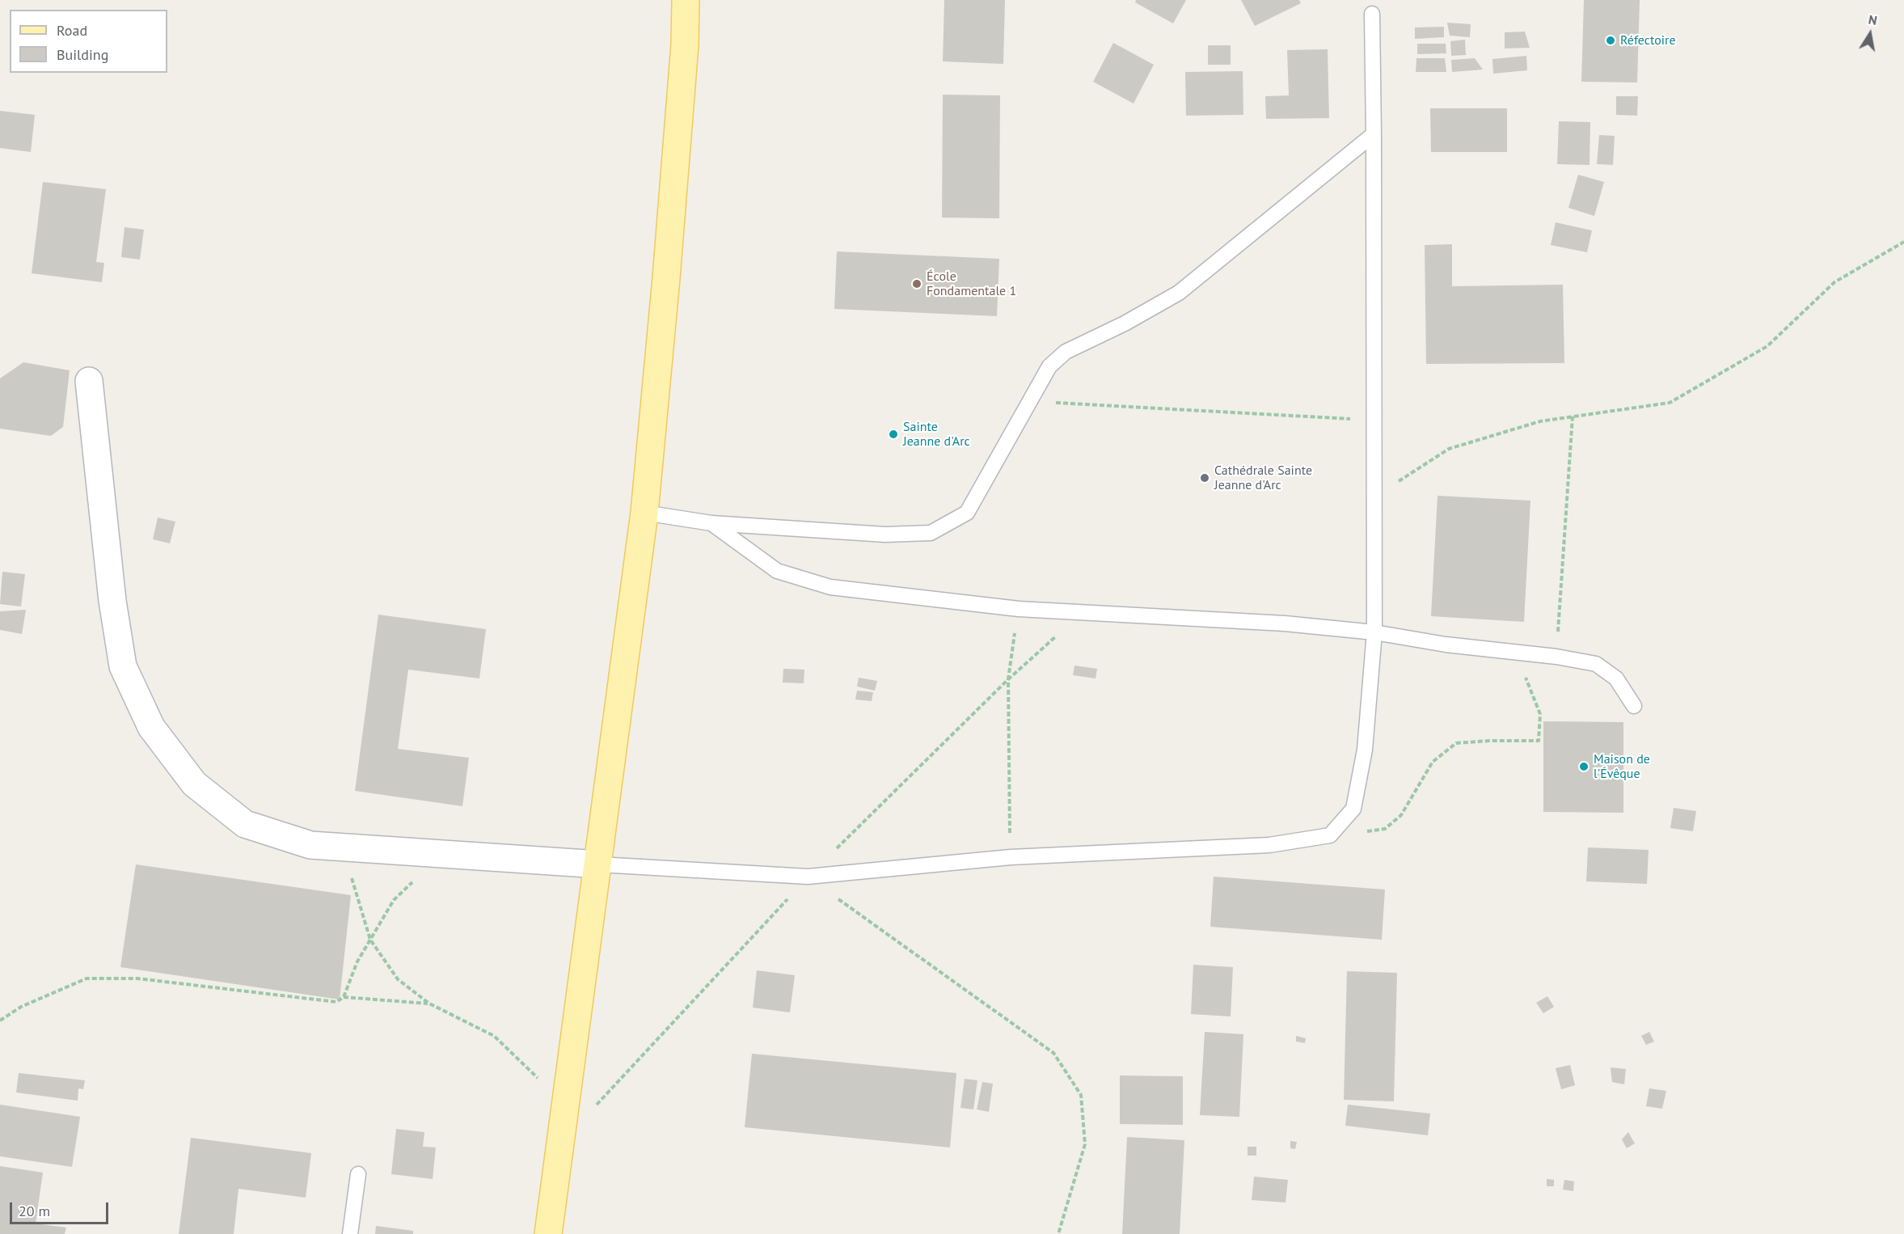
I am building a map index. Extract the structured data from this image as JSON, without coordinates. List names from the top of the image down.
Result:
{
  "places": [
    "Réfectoire",
    "École Fondamentale 1",
    "Sainte Jeanne d'Arc",
    "Cathédrale Sainte Jeanne d'Arc",
    "Maison de l'Évêque"
  ],
  "legend": ["Road", "Building"],
  "scale_bar": "20 m",
  "north": "top"
}
